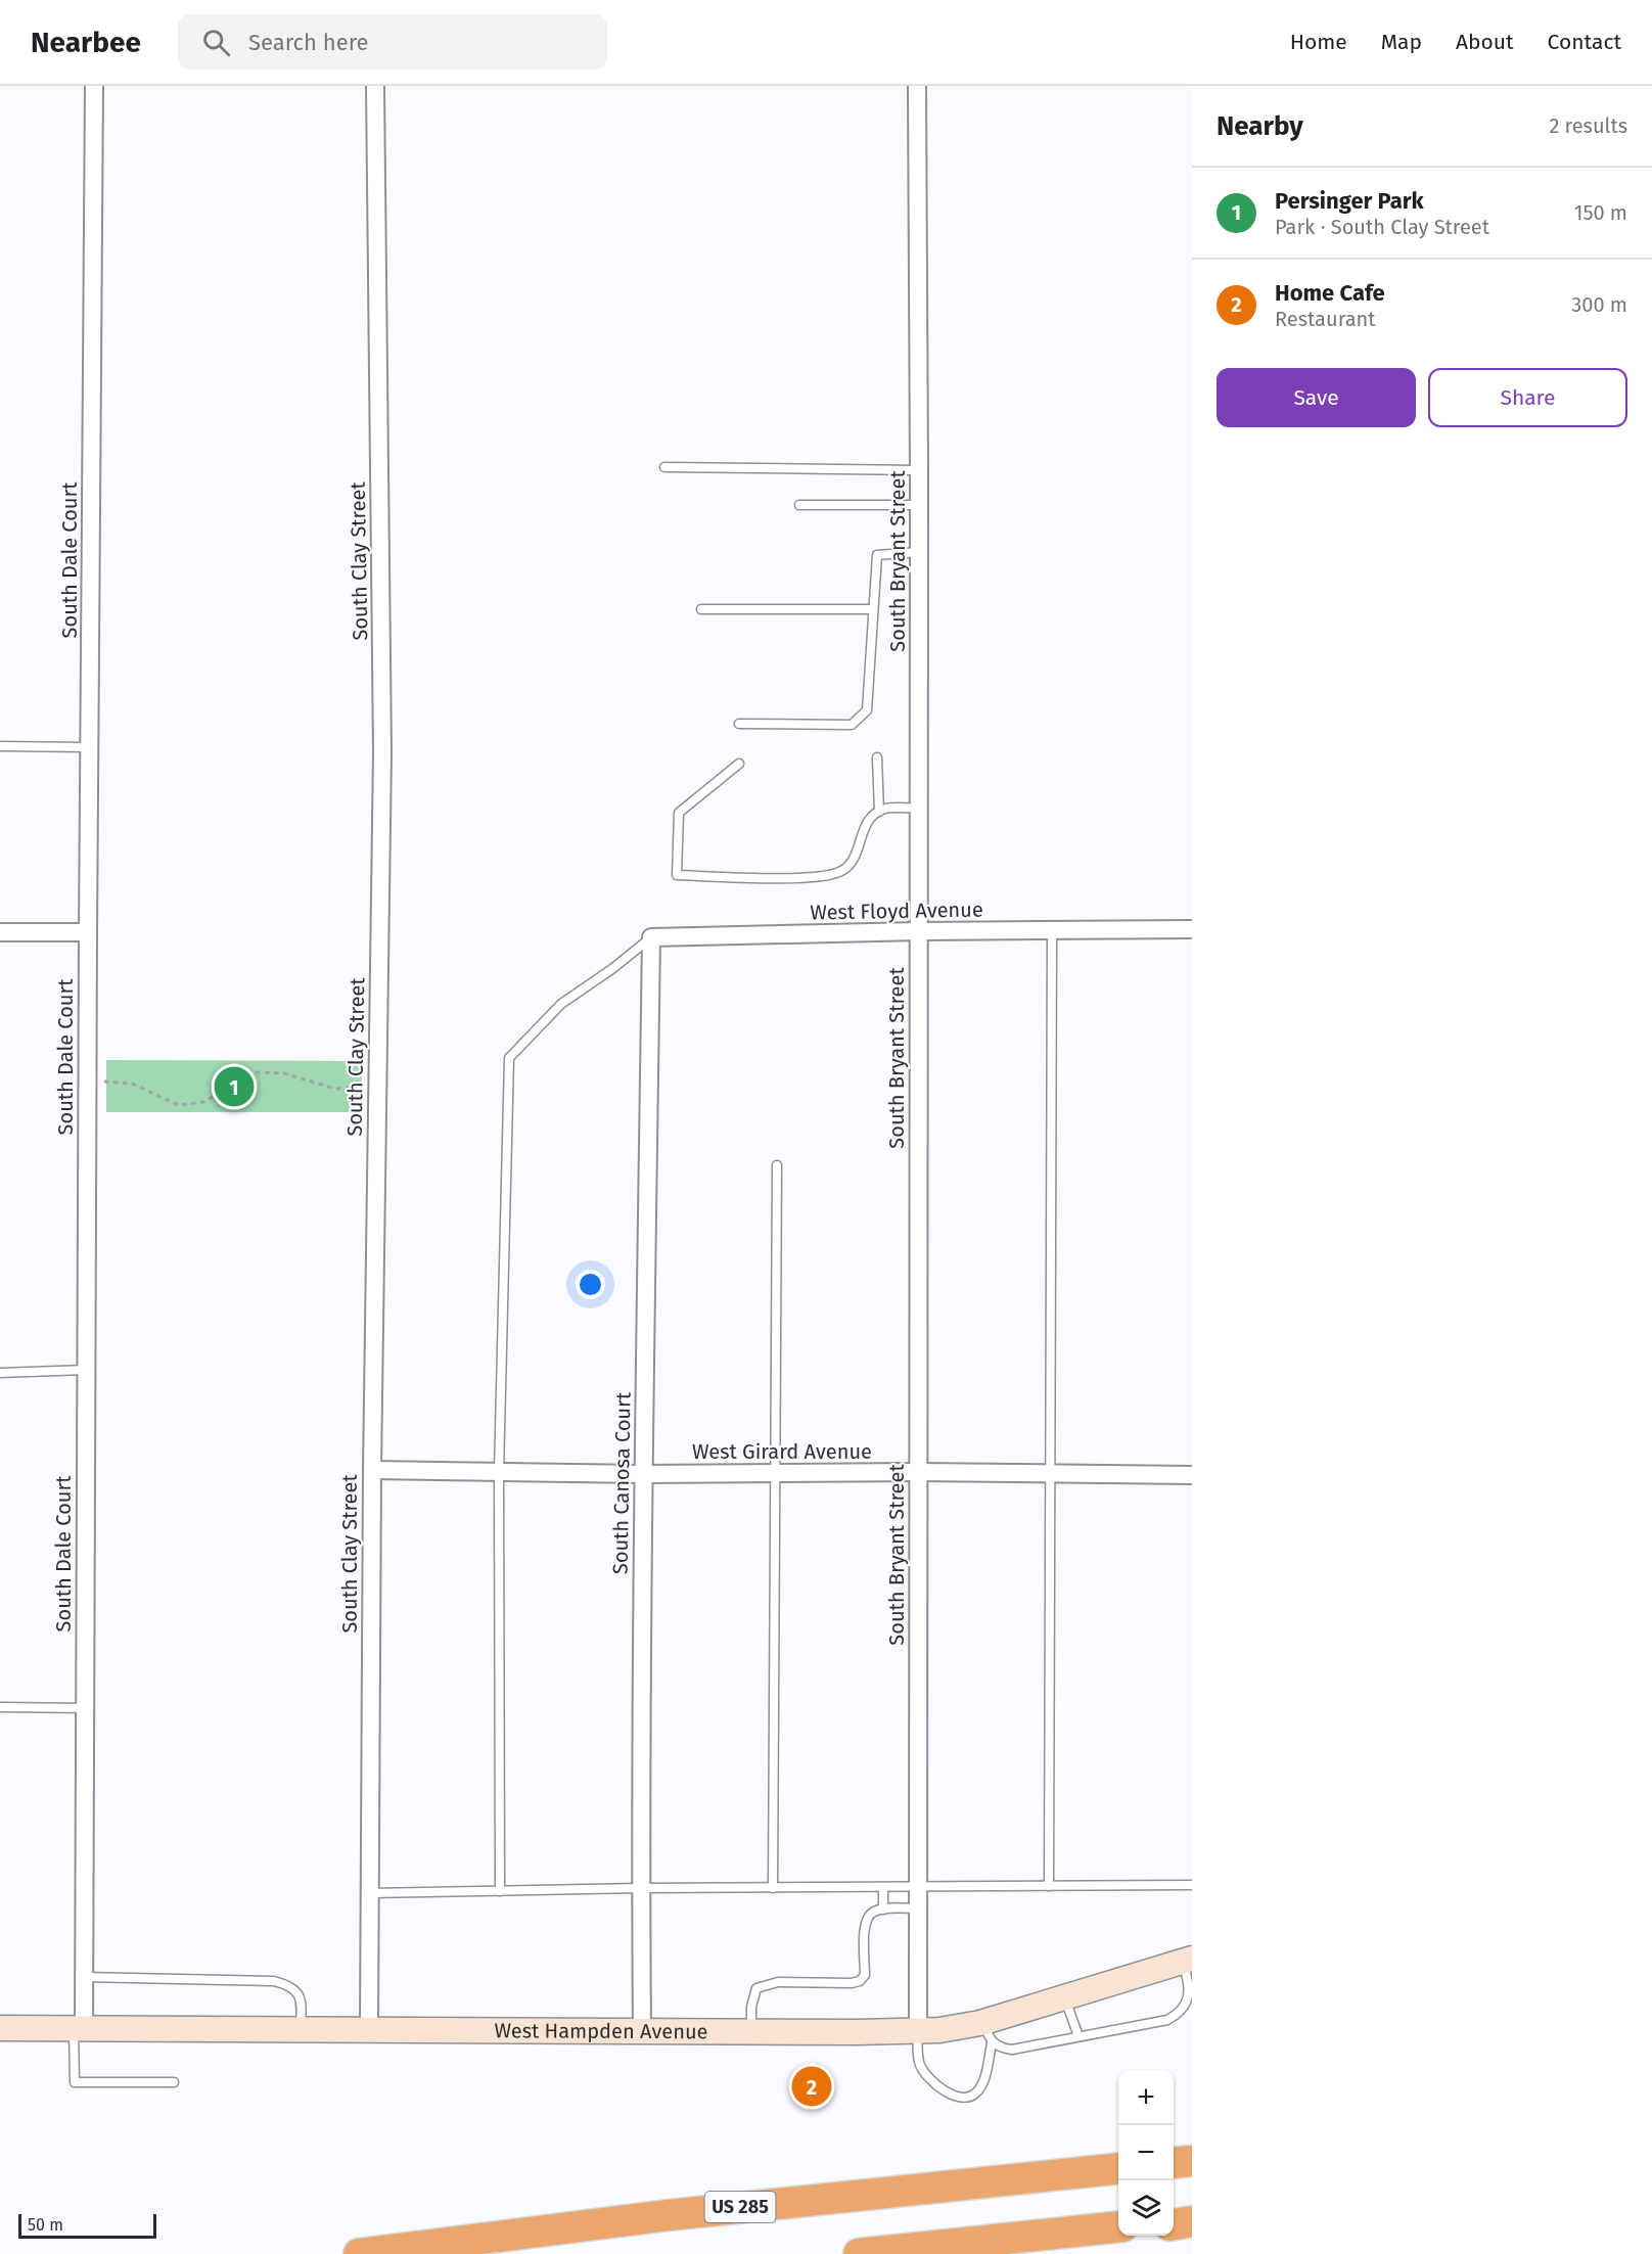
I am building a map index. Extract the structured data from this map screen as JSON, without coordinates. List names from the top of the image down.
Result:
{
  "streets": {
    "highway": ["US 285"],
    "street": [
      "South Dale Court",
      "South Clay Street",
      "South Bryant Street",
      "West Floyd Avenue",
      "West Girard Avenue",
      "South Canosa Court",
      "West Hampden Avenue"
    ]
  },
  "crossings": [
    ["South Dale Court", "West Hampden Avenue"],
    ["South Clay Street", "West Girard Avenue"],
    ["South Clay Street", "West Hampden Avenue"],
    ["South Bryant Street", "West Floyd Avenue"],
    ["South Bryant Street", "West Girard Avenue"],
    ["South Bryant Street", "West Hampden Avenue"],
    ["West Floyd Avenue", "South Canosa Court"],
    ["West Girard Avenue", "South Canosa Court"],
    ["South Canosa Court", "West Hampden Avenue"]
  ],
  "scale_bar": "50 m",
  "page": {
    "header": "Nearbee",
    "search": "Search here",
    "nav": [
      "Home",
      "Map",
      "About",
      "Contact"
    ],
    "heading": ["Nearby", "2 results"],
    "list": [
      {
        "mark": "1",
        "name": "Persinger Park",
        "note": "Park · South Clay Street",
        "value": "150 m"
      },
      {
        "mark": "2",
        "name": "Home Cafe",
        "note": "Restaurant",
        "value": "300 m"
      }
    ],
    "buttons": ["Save", "Share"],
    "pins": ["1", "2"],
    "map_buttons": ["+", "−"],
    "scale": "50 m"
  }
}
